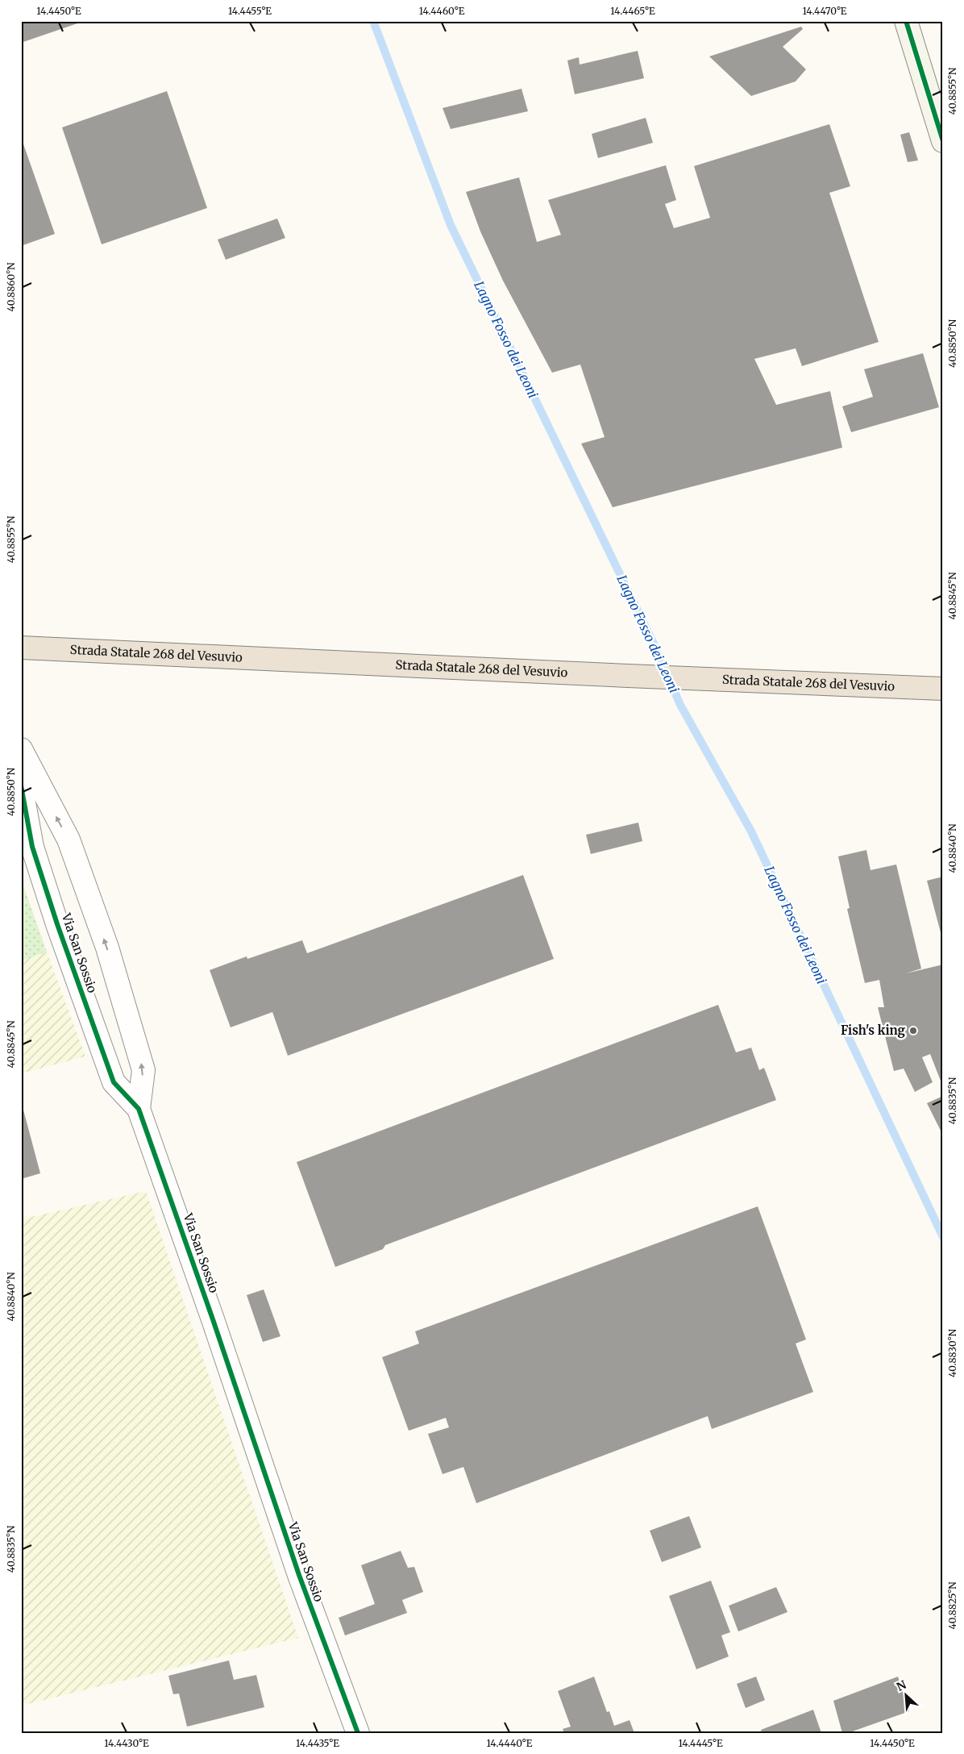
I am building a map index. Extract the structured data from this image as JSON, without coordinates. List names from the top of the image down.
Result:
{
  "streets": {
    "highway": ["Strada Statale 268 del Vesuvio"],
    "street": ["Via San Sossio"]
  },
  "water": ["Lagno Fosso dei Leoni"],
  "places": ["Fish's king"],
  "north": "top left",
  "coordinates": [
    "14.4450°E",
    "14.4455°E",
    "14.4460°E",
    "14.4465°E",
    "14.4470°E",
    "40.8855°N",
    "40.8860°N",
    "40.8850°N",
    "40.8845°N",
    "40.8840°N",
    "40.8835°N",
    "40.8830°N",
    "40.8825°N",
    "14.4430°E",
    "14.4435°E",
    "14.4440°E",
    "14.4445°E"
  ]
}
